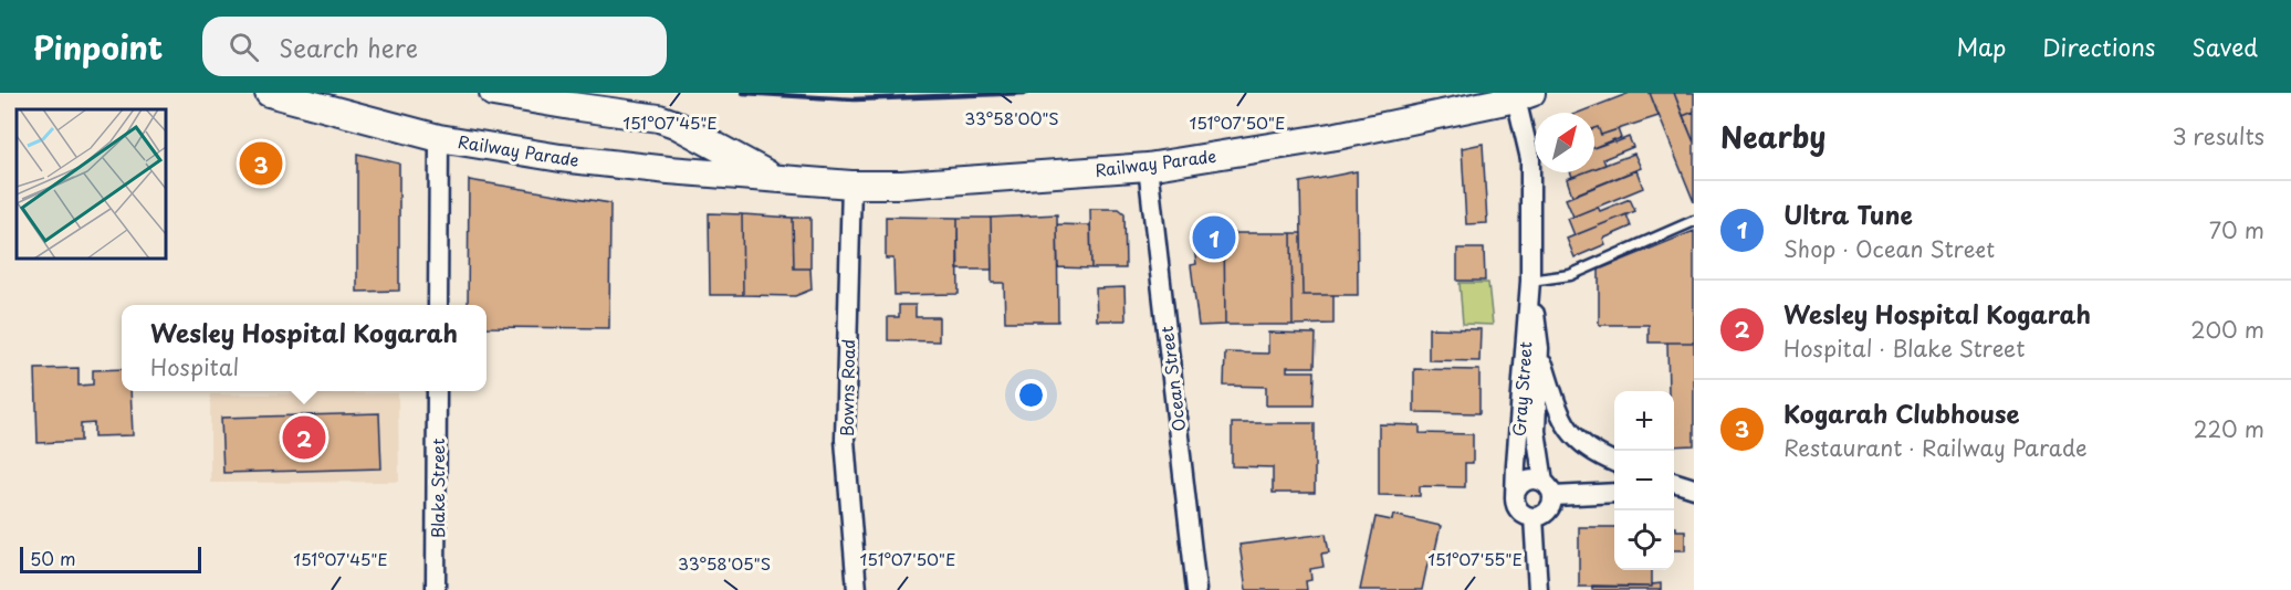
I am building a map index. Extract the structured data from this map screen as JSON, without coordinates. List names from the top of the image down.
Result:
{
  "streets": {
    "main road": ["Railway Parade"],
    "street": [
      "Ocean Street",
      "Bowns Road",
      "Gray Street",
      "Blake Street"
    ]
  },
  "crossings": [
    ["Railway Parade", "Ocean Street"],
    ["Railway Parade", "Bowns Road"],
    ["Railway Parade", "Gray Street"]
  ],
  "scale_bar": "50 m",
  "north": "top right",
  "page": {
    "header": "Pinpoint",
    "search": "Search here",
    "nav": ["Map", "Directions", "Saved"],
    "heading": ["Nearby", "3 results"],
    "pins": ["3", "1", "2"],
    "list": [
      {
        "mark": "1",
        "name": "Ultra Tune",
        "note": "Shop · Ocean Street",
        "value": "70 m"
      },
      {
        "mark": "2",
        "name": "Wesley Hospital Kogarah",
        "note": "Hospital · Blake Street",
        "value": "200 m"
      },
      {
        "mark": "3",
        "name": "Kogarah Clubhouse",
        "note": "Restaurant · Railway Parade",
        "value": "220 m"
      }
    ],
    "popup": ["Wesley Hospital Kogarah", "Hospital"],
    "map_buttons": ["+", "−"],
    "scale": "50 m"
  },
  "coordinates": [
    "33°58'00\"S",
    "151°07'45\"E",
    "151°07'50\"E",
    "151°07'55\"E",
    "33°58'05\"S"
  ]
}
